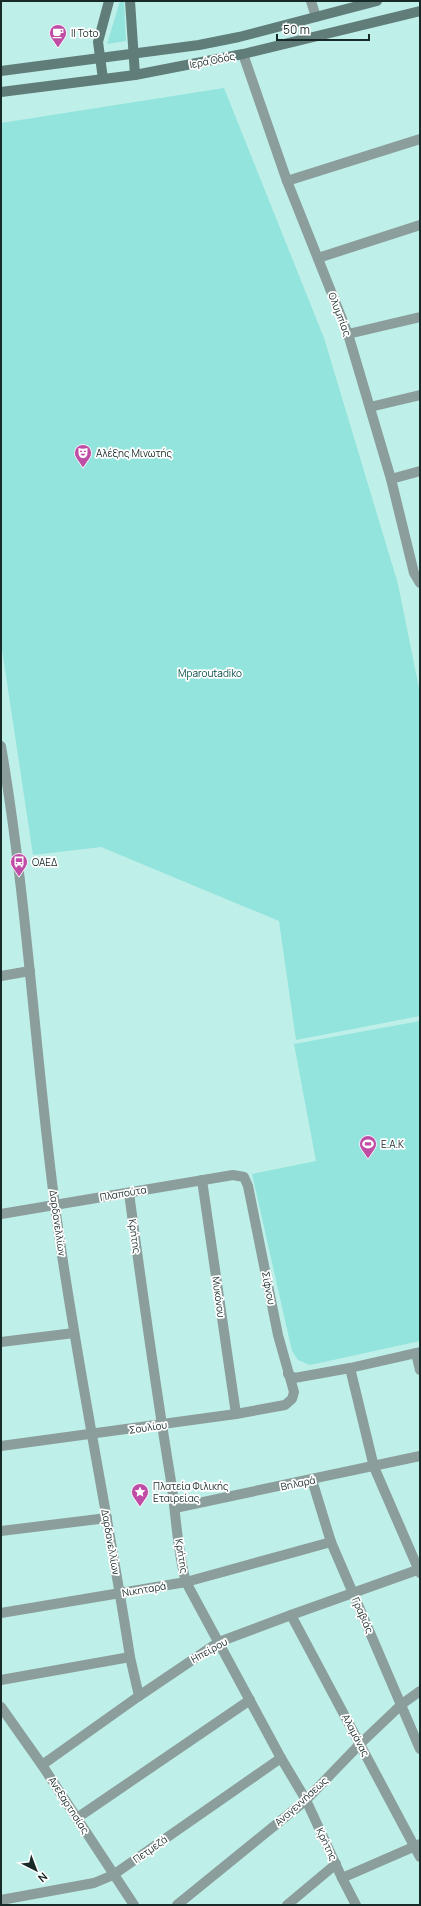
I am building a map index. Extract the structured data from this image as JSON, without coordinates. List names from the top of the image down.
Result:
{
  "streets": {
    "main road": ["Ιερά Οδός"],
    "street": [
      "Ολυμπίας",
      "Πλαπούτα",
      "Δαρδανελλίων",
      "Κρήτης",
      "Σίφνου",
      "Μυκόνου",
      "Σουλίου",
      "Βηλαρά",
      "Νικηταρά",
      "Γραβιάς",
      "Ηπείρου",
      "Αλαμάνας",
      "Αναγεννήσεως",
      "Ανεξαρτησίας",
      "Πετμεζά"
    ]
  },
  "crossings": [
    ["Ιερά Οδός", "Ολυμπίας"],
    ["Πλαπούτα", "Δαρδανελλίων"],
    ["Πλαπούτα", "Κρήτης"],
    ["Πλαπούτα", "Σίφνου"],
    ["Πλαπούτα", "Μυκόνου"],
    ["Δαρδανελλίων", "Σουλίου"],
    ["Δαρδανελλίων", "Νικηταρά"],
    ["Δαρδανελλίων", "Ηπείρου"],
    ["Κρήτης", "Σουλίου"],
    ["Κρήτης", "Βηλαρά"],
    ["Κρήτης", "Νικηταρά"],
    ["Κρήτης", "Ηπείρου"],
    ["Κρήτης", "Αναγεννήσεως"],
    ["Κρήτης", "Πετμεζά"],
    ["Σίφνου", "Σουλίου"],
    ["Μυκόνου", "Σουλίου"],
    ["Βηλαρά", "Γραβιάς"],
    ["Νικηταρά", "Γραβιάς"],
    ["Γραβιάς", "Ηπείρου"],
    ["Γραβιάς", "Αναγεννήσεως"],
    ["Ηπείρου", "Αλαμάνας"],
    ["Ηπείρου", "Ανεξαρτησίας"],
    ["Αλαμάνας", "Αναγεννήσεως"],
    ["Ανεξαρτησίας", "Πετμεζά"]
  ],
  "parks": ["Mparoutadiko"],
  "places": {
    "cafe": ["Il Toto"],
    "theatre": ["Αλέξης Μινωτής"],
    "bus stop": ["ΟΑΕΔ"],
    "sports": ["E.A.K"],
    "place": ["Πλατεία Φιλικής Εταιρείας"]
  },
  "scale_bar": "50 m",
  "north": "bottom right"
}
